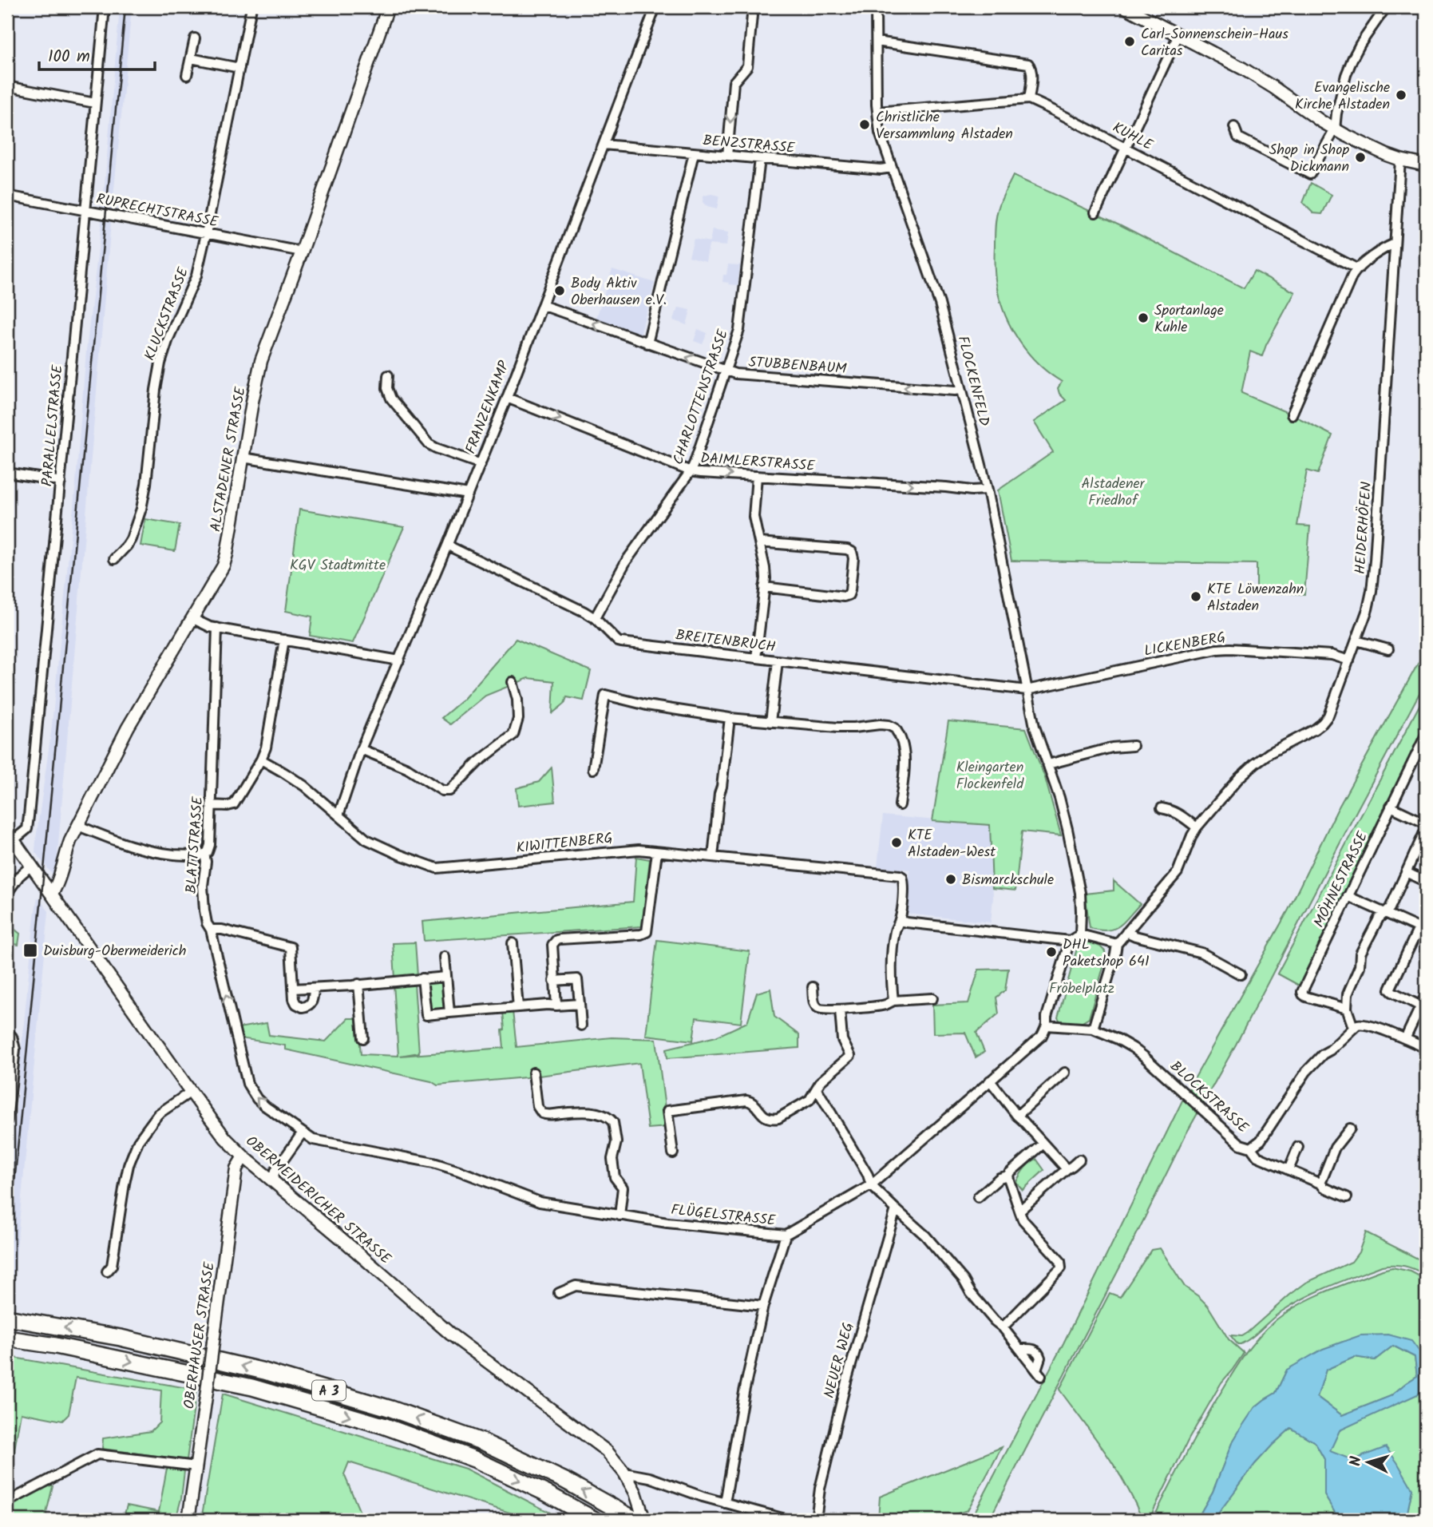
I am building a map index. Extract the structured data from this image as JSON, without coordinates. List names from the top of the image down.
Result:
{
  "streets": {
    "highway": ["A 3"],
    "street": [
      "KUHLE",
      "BENZSTRASSE",
      "RUPRECHTSTRASSE",
      "KLUCKSTRASSE",
      "STUBBENBAUM",
      "FLOCKENFELD",
      "CHARLOTTENSTRASSE",
      "FRANZENKAMP",
      "PARALLELSTRASSE",
      "ALSTADENER STRASSE",
      "DAIMLERSTRASSE",
      "HEIDERHÖFEN",
      "BREITENBRUCH",
      "LICKENBERG",
      "KIWITTENBERG",
      "BLATTSTRASSE",
      "MÖHNESTRASSE",
      "BLOCKSTRASSE",
      "OBERMEIDERICHER STRASSE",
      "FLÜGELSTRASSE",
      "OBERHAUSER STRASSE",
      "NEUER WEG"
    ]
  },
  "crossings": [
    ["BENZSTRASSE", "FLOCKENFELD"],
    ["BENZSTRASSE", "CHARLOTTENSTRASSE"],
    ["BENZSTRASSE", "FRANZENKAMP"],
    ["RUPRECHTSTRASSE", "KLUCKSTRASSE"],
    ["RUPRECHTSTRASSE", "PARALLELSTRASSE"],
    ["RUPRECHTSTRASSE", "ALSTADENER STRASSE"],
    ["STUBBENBAUM", "FLOCKENFELD"],
    ["STUBBENBAUM", "CHARLOTTENSTRASSE"],
    ["STUBBENBAUM", "FRANZENKAMP"],
    ["FLOCKENFELD", "DAIMLERSTRASSE"],
    ["FLOCKENFELD", "BREITENBRUCH"],
    ["FLOCKENFELD", "LICKENBERG"],
    ["CHARLOTTENSTRASSE", "DAIMLERSTRASSE"],
    ["CHARLOTTENSTRASSE", "BREITENBRUCH"],
    ["FRANZENKAMP", "DAIMLERSTRASSE"],
    ["FRANZENKAMP", "BREITENBRUCH"],
    ["FRANZENKAMP", "KIWITTENBERG"],
    ["PARALLELSTRASSE", "OBERMEIDERICHER STRASSE"],
    ["ALSTADENER STRASSE", "OBERMEIDERICHER STRASSE"],
    ["HEIDERHÖFEN", "LICKENBERG"],
    ["HEIDERHÖFEN", "BLOCKSTRASSE"],
    ["BREITENBRUCH", "LICKENBERG"],
    ["BLATTSTRASSE", "FLÜGELSTRASSE"],
    ["BLOCKSTRASSE", "FLÜGELSTRASSE"],
    ["OBERMEIDERICHER STRASSE", "OBERHAUSER STRASSE"],
    ["OBERMEIDERICHER STRASSE", "A 3"]
  ],
  "one_way": ["STUBBENBAUM", "DAIMLERSTRASSE", "BLATTSTRASSE"],
  "parks": [
    "Alstadener Friedhof",
    "KGV Stadtmitte",
    "Kleingarten Flockenfeld",
    "Fröbelplatz"
  ],
  "places": {
    "other": [
      "Carl-Sonnenschein-Haus Caritas",
      "Evangelische Kirche Alstaden",
      "Christliche Versammlung Alstaden",
      "Shop in Shop Dickmann",
      "Body Aktiv Oberhausen e.V.",
      "Sportanlage Kuhle",
      "KTE Löwenzahn Alstaden",
      "KTE Alstaden-West",
      "Bismarckschule",
      "DHL Paketshop 641"
    ],
    "transit": ["Duisburg-Obermeiderich"]
  },
  "scale_bar": "100 m",
  "north": "left"
}
